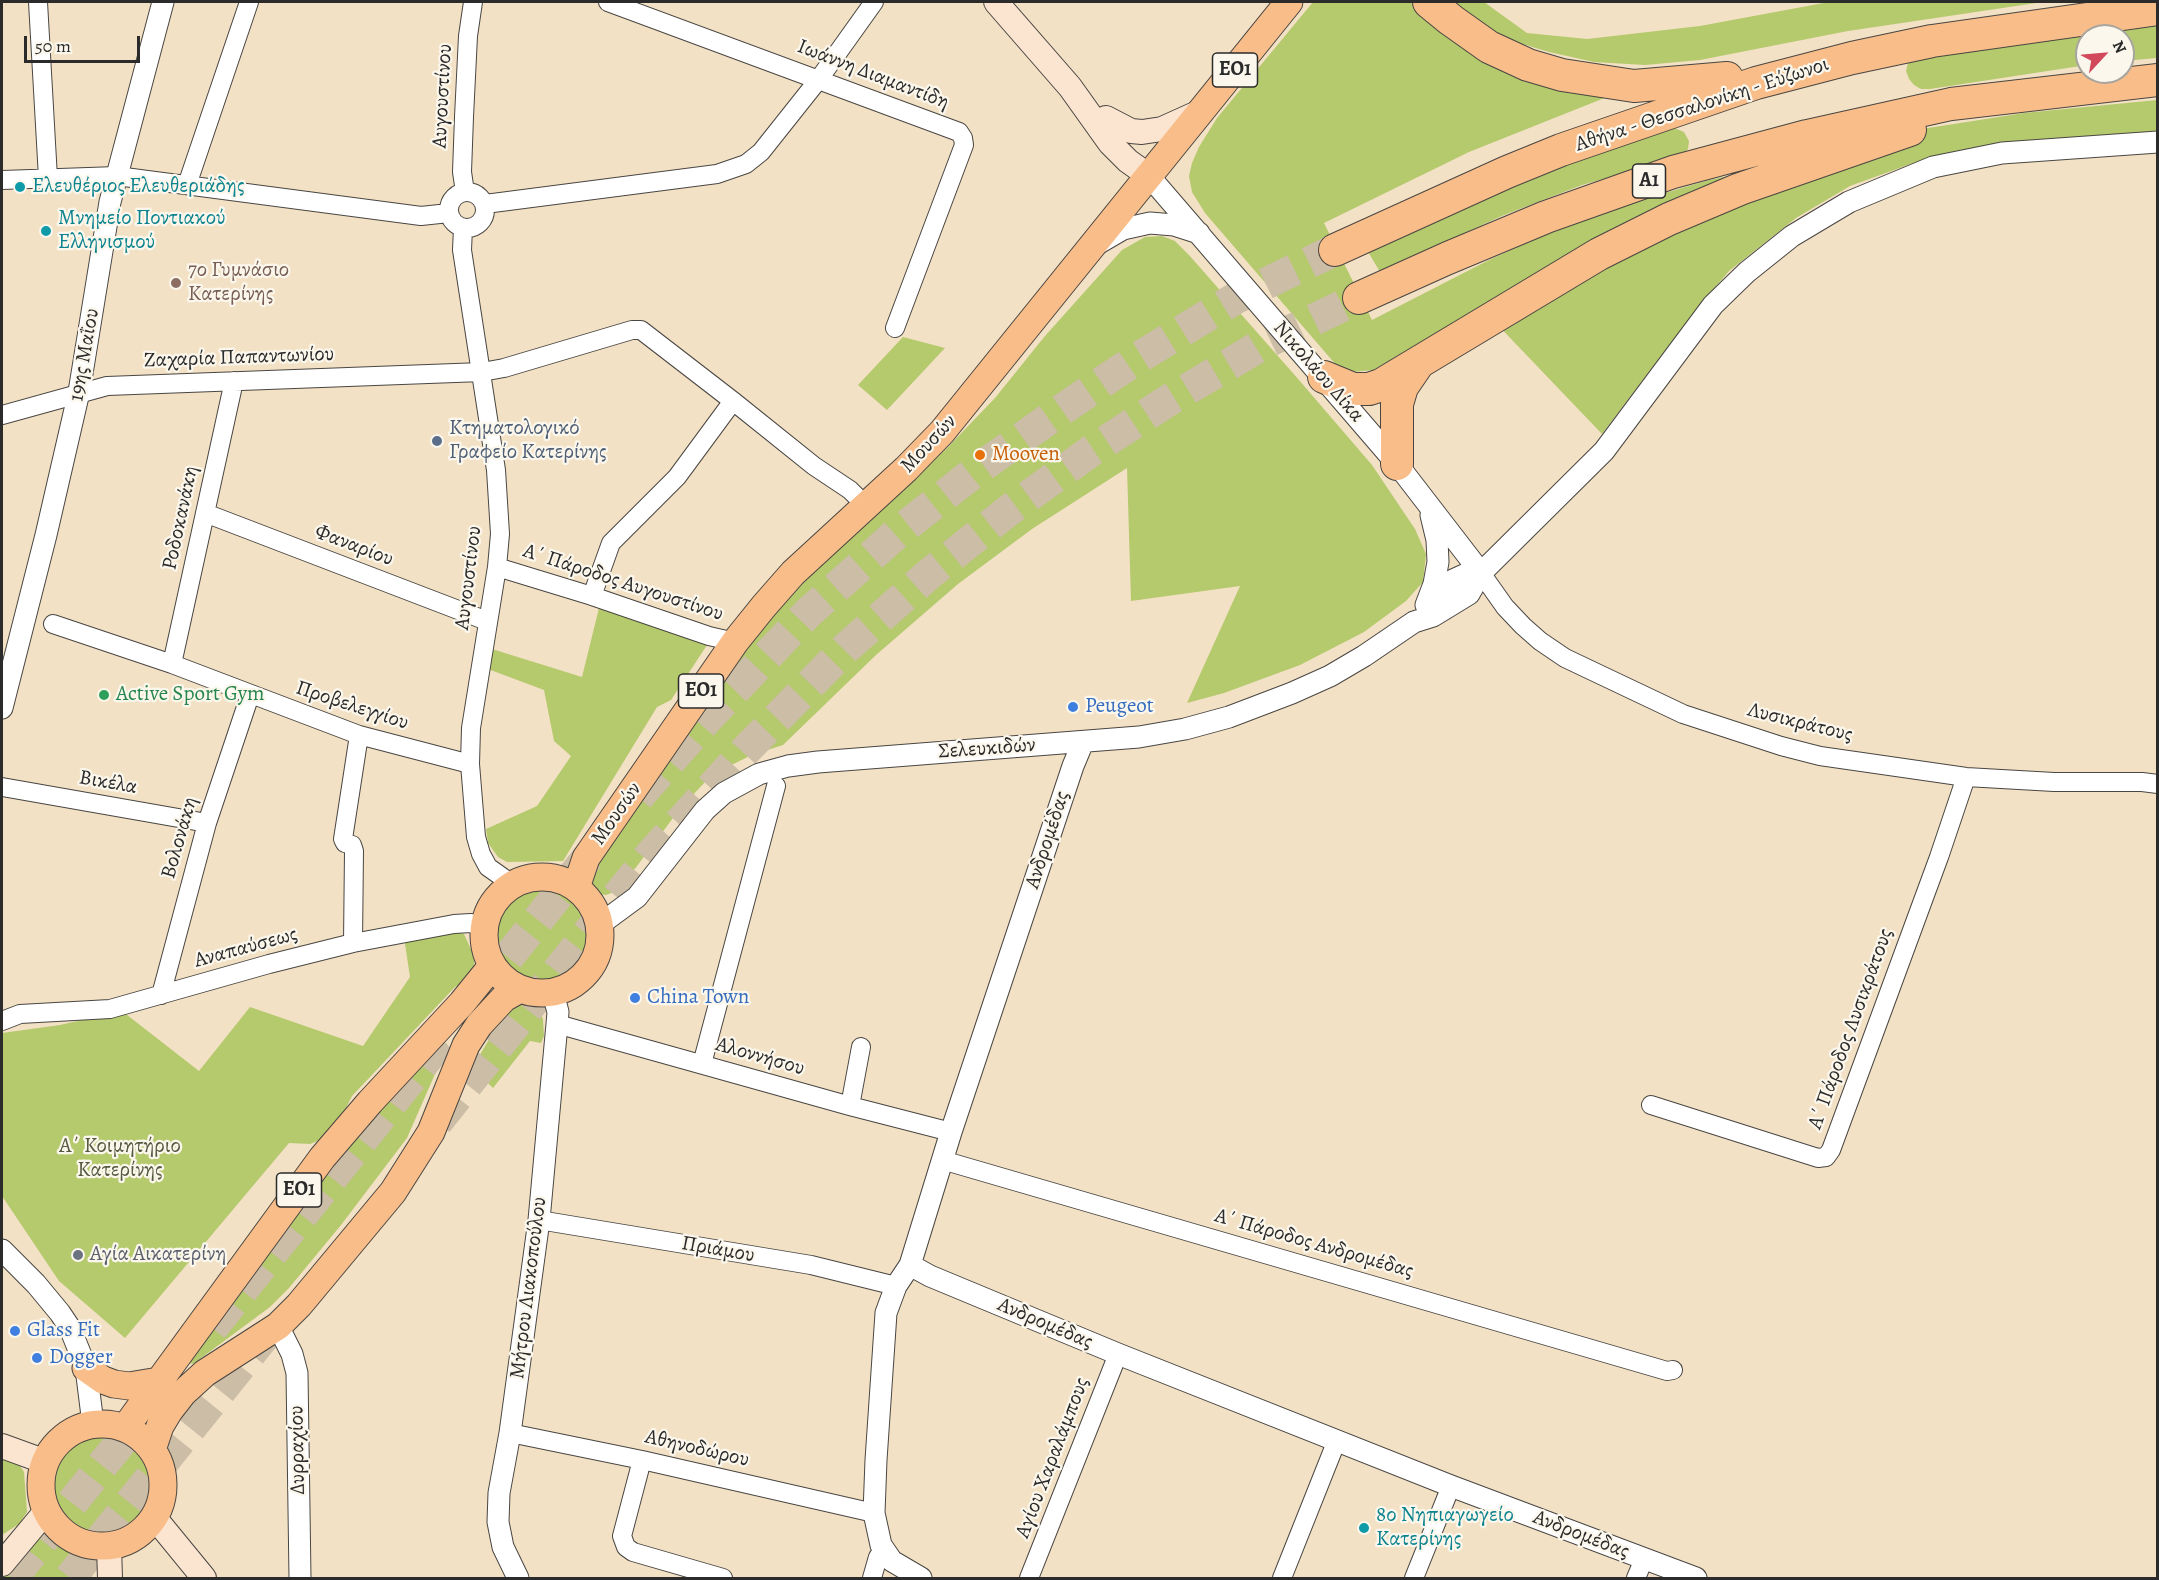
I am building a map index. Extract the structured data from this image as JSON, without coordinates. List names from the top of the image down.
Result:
{
  "streets": {
    "highway": ["Αθήνα - Θεσσαλονίκη - Εύζωνοι", "Α1"],
    "main road": ["ΕΟ1", "Νικολάου Δίκα", "Μουσών"],
    "street": [
      "Ιωάννη Διαμαντίδη",
      "Αυγουστίνου",
      "19ης Μαΐου",
      "Ζαχαρία Παπαντωνίου",
      "Ροδοκανάκη",
      "Φαναρίου",
      "Α΄ Πάροδος Αυγουστίνου",
      "Προβελεγγίου",
      "Λυσικράτους",
      "Σελευκιδών",
      "Βικέλα",
      "Βολονάκη",
      "Ανδρομέδας",
      "Αναπαύσεως",
      "Α΄ Πάροδος Λυσικράτους",
      "Αλοννήσου",
      "Α΄ Πάροδος Ανδρομέδας",
      "Πριάμου",
      "Μήτρου Λιακοπούλου",
      "Αθηνοδώρου",
      "Δυρραχίου",
      "Αγίου Χαραλάμπους"
    ]
  },
  "crossings": [
    ["ΕΟ1", "Αυγουστίνου"],
    ["ΕΟ1", "Μουσών"],
    ["ΕΟ1", "Σελευκιδών"],
    ["ΕΟ1", "Αναπαύσεως"],
    ["ΕΟ1", "Μήτρου Λιακοπούλου"],
    ["Αυγουστίνου", "Ζαχαρία Παπαντωνίου"],
    ["Αυγουστίνου", "Μουσών"],
    ["Αυγουστίνου", "Φαναρίου"],
    ["Αυγουστίνου", "Α΄ Πάροδος Αυγουστίνου"],
    ["Αυγουστίνου", "Προβελεγγίου"],
    ["Αυγουστίνου", "Σελευκιδών"],
    ["Αυγουστίνου", "Αναπαύσεως"],
    ["Αυγουστίνου", "Μήτρου Λιακοπούλου"],
    ["19ης Μαΐου", "Ζαχαρία Παπαντωνίου"],
    ["Ζαχαρία Παπαντωνίου", "Ροδοκανάκη"],
    ["Νικολάου Δίκα", "Μουσών"],
    ["Νικολάου Δίκα", "Λυσικράτους"],
    ["Νικολάου Δίκα", "Σελευκιδών"],
    ["Μουσών", "Α΄ Πάροδος Αυγουστίνου"],
    ["Μουσών", "Σελευκιδών"],
    ["Μουσών", "Αναπαύσεως"],
    ["Μουσών", "Μήτρου Λιακοπούλου"],
    ["Ροδοκανάκη", "Φαναρίου"],
    ["Ροδοκανάκη", "Προβελεγγίου"],
    ["Προβελεγγίου", "Βολονάκη"],
    ["Λυσικράτους", "Σελευκιδών"],
    ["Λυσικράτους", "Α΄ Πάροδος Λυσικράτους"],
    ["Σελευκιδών", "Ανδρομέδας"],
    ["Σελευκιδών", "Αναπαύσεως"],
    ["Σελευκιδών", "Μήτρου Λιακοπούλου"],
    ["Βικέλα", "Βολονάκη"],
    ["Βολονάκη", "Αναπαύσεως"],
    ["Ανδρομέδας", "Αλοννήσου"],
    ["Ανδρομέδας", "Α΄ Πάροδος Ανδρομέδας"],
    ["Ανδρομέδας", "Αγίου Χαραλάμπους"],
    ["Αναπαύσεως", "Μήτρου Λιακοπούλου"],
    ["Αλοννήσου", "Μήτρου Λιακοπούλου"],
    ["Πριάμου", "Μήτρου Λιακοπούλου"],
    ["Μήτρου Λιακοπούλου", "Αθηνοδώρου"]
  ],
  "parks": ["Α΄ Κοιμητήριο Κατερίνης"],
  "places": [
    "Ελευθέριος Ελευθεριάδης",
    "Μνημείο Ποντιακού Ελληνισμού",
    "7ο Γυμνάσιο Κατερίνης",
    "Κτηματολογικό Γραφείο Κατερίνης",
    "Mooven",
    "Active Sport Gym",
    "Peugeot",
    "China Town",
    "Αγία Αικατερίνη",
    "Glass Fit",
    "Dogger",
    "8ο Νηπιαγωγείο Κατερίνης"
  ],
  "scale_bar": "50 m",
  "north": "top right"
}
